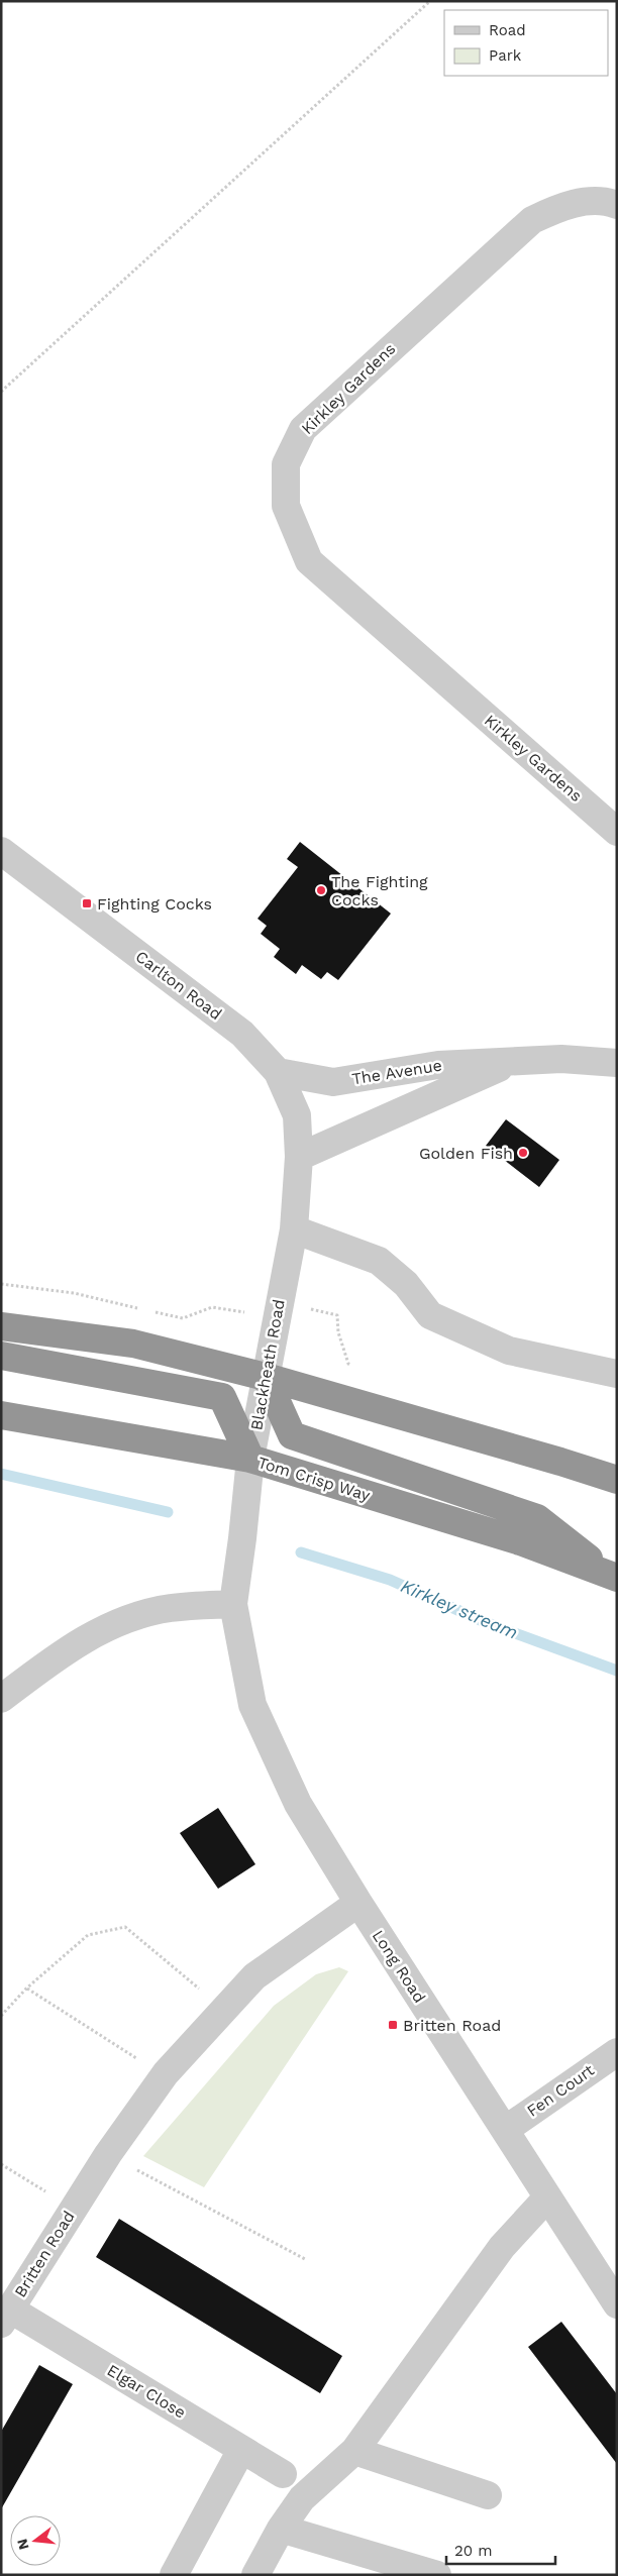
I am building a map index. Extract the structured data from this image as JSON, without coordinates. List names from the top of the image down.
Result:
{
  "streets": {
    "highway": ["Tom Crisp Way"],
    "street": [
      "Kirkley Gardens",
      "Carlton Road",
      "The Avenue",
      "Blackheath Road",
      "Long Road",
      "Fen Court",
      "Britten Road",
      "Elgar Close"
    ]
  },
  "crossings": [
    ["Carlton Road", "The Avenue"],
    ["Carlton Road", "Blackheath Road"],
    ["The Avenue", "Blackheath Road"],
    ["Blackheath Road", "Tom Crisp Way"],
    ["Blackheath Road", "Long Road"],
    ["Long Road", "Fen Court"],
    ["Long Road", "Britten Road"],
    ["Britten Road", "Elgar Close"]
  ],
  "water": ["Kirkley stream"],
  "places": {
    "other": ["The Fighting Cocks", "Golden Fish"],
    "transit": ["Fighting Cocks", "Britten Road"]
  },
  "legend": ["Road", "Park"],
  "scale_bar": "20 m",
  "north": "left"
}
